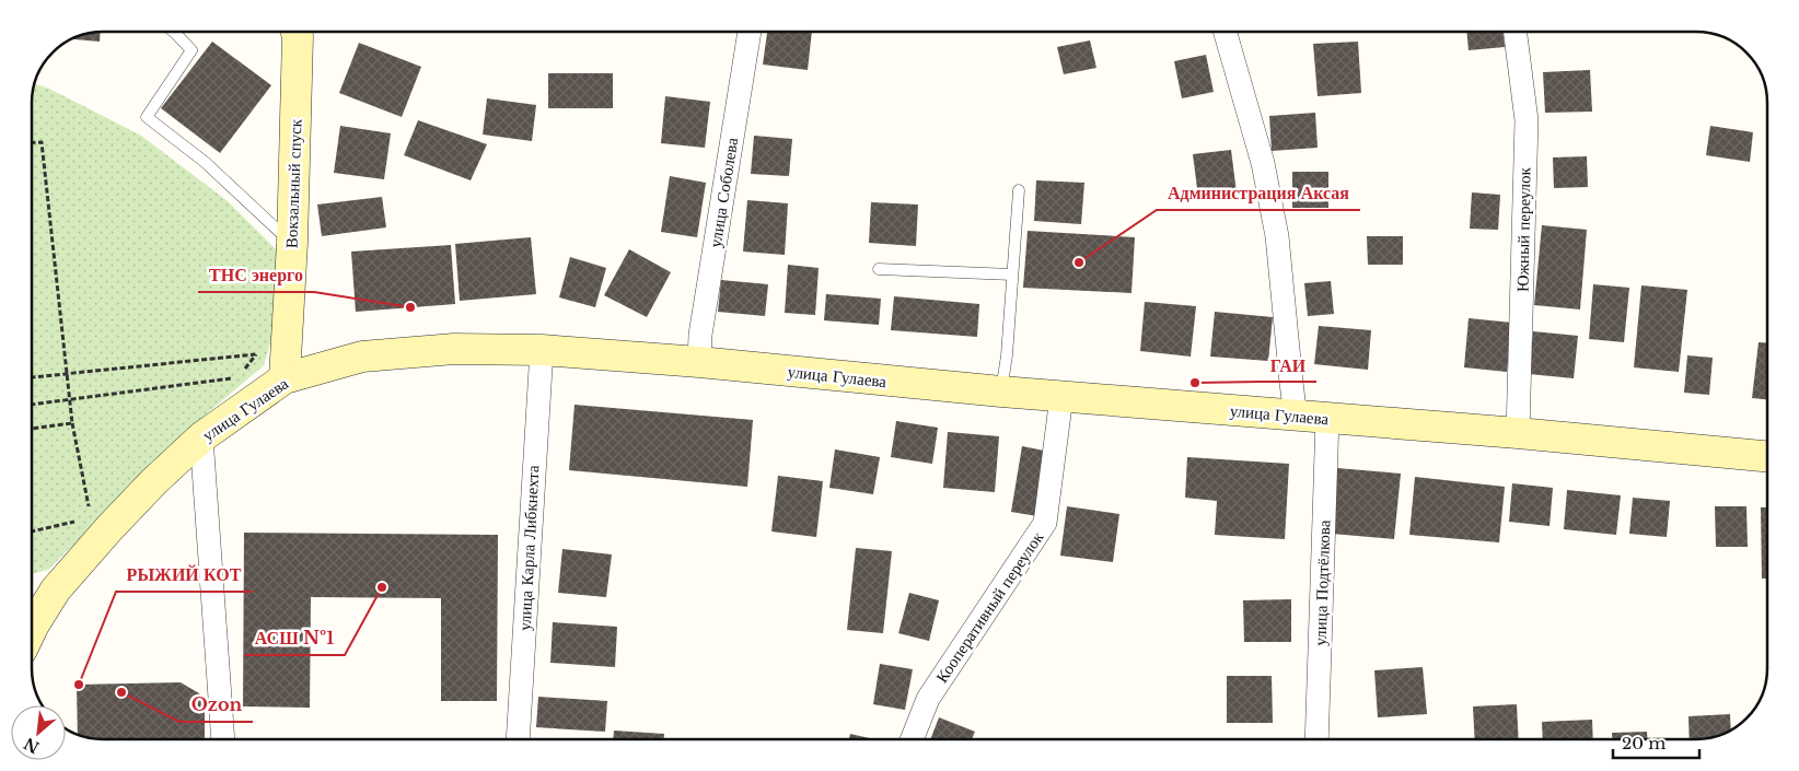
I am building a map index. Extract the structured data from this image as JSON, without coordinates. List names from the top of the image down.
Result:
{
  "streets": {
    "main road": ["Вокзальный спуск", "улица Гулаева"],
    "street": [
      "улица Соболева",
      "Южный переулок",
      "улица Карла Либкнехта",
      "улица Подтёлкова",
      "Кооперативный переулок"
    ]
  },
  "crossings": [
    ["Вокзальный спуск", "улица Гулаева"],
    ["улица Соболева", "улица Гулаева"],
    ["Южный переулок", "улица Гулаева"],
    ["улица Гулаева", "улица Карла Либкнехта"],
    ["улица Гулаева", "улица Подтёлкова"],
    ["улица Гулаева", "Кооперативный переулок"]
  ],
  "places": [
    "Администрация Аксая",
    "ТНС энерго",
    "ГАИ",
    "АСШ №1",
    "РЫЖИЙ КОТ",
    "Ozon"
  ],
  "scale_bar": "20 m",
  "north": "bottom left"
}
